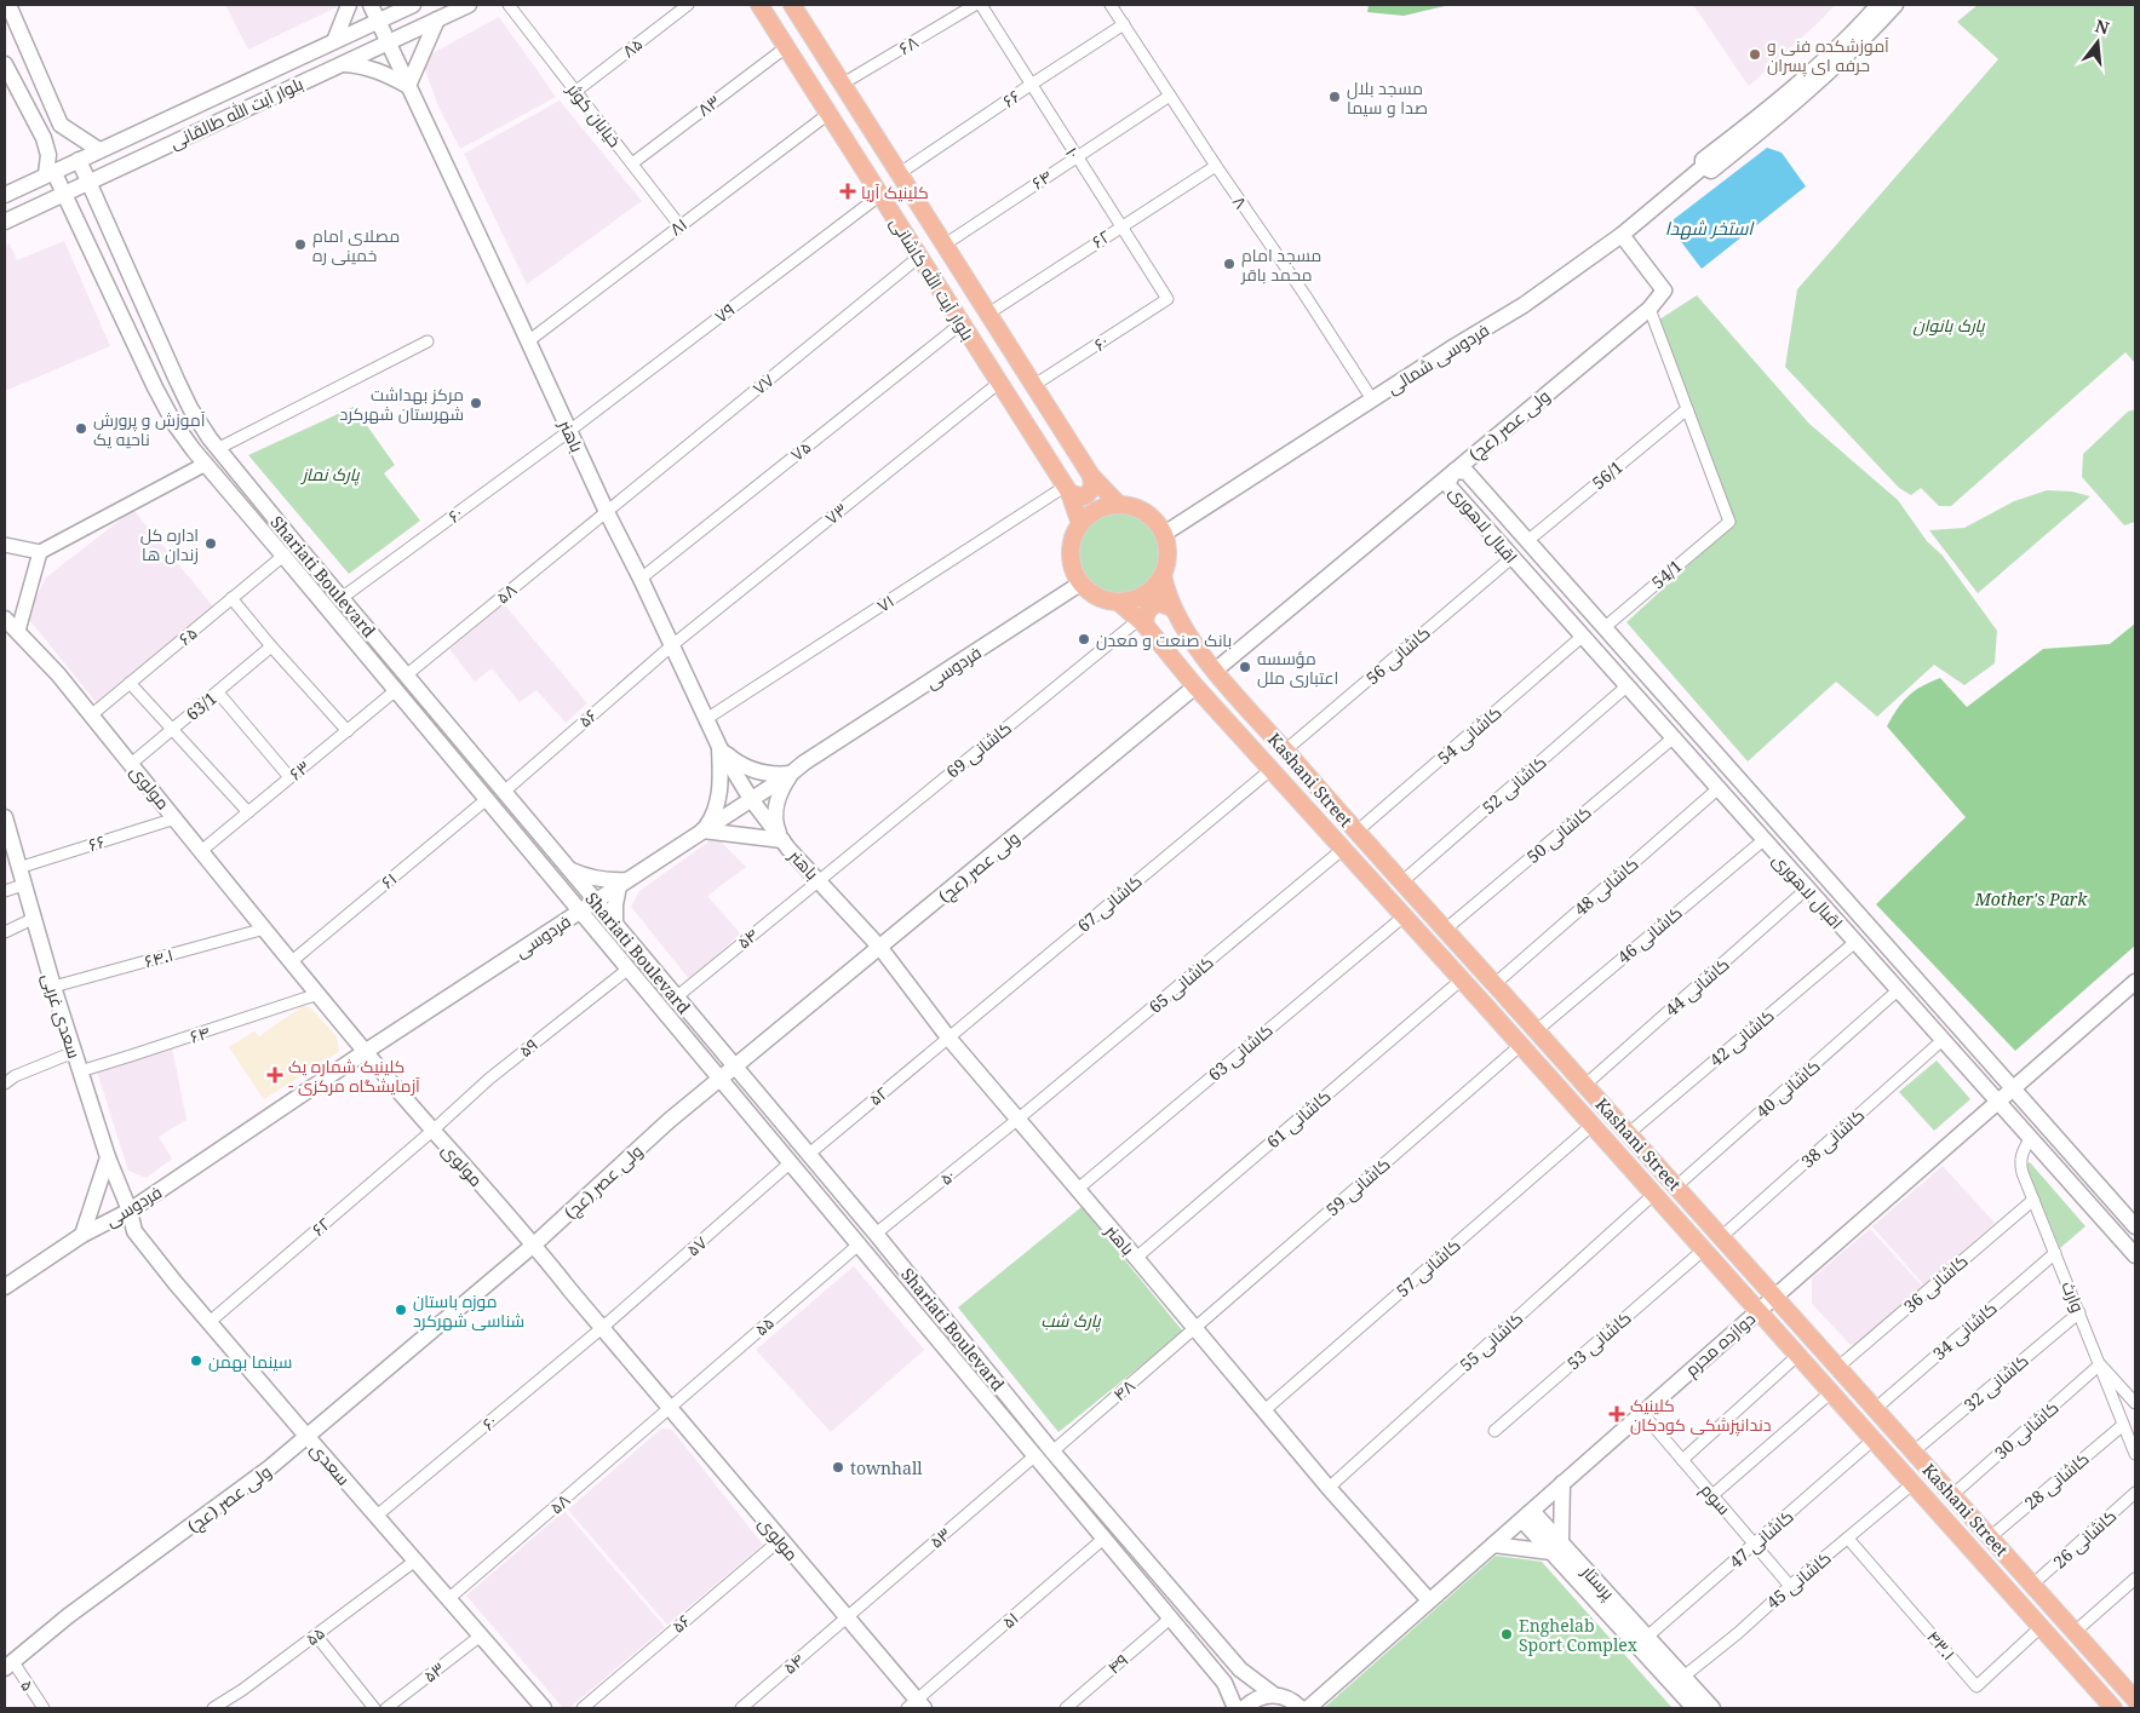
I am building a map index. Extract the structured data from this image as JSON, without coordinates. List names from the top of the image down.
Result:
{
  "streets": {
    "main road": [
      "بلوار آیت الله طالقانی",
      "بلوار آیت الله کاشانی",
      "فردوسی شمالی",
      "ولی عصر (عج)",
      "باهنر",
      "اقبال لاهوری",
      "Shariati Boulevard",
      "فردوسی",
      "Kashani Street",
      "مولوی",
      "سعدی غربی",
      "دوازده محرم",
      "سعدی",
      "پرستار"
    ],
    "street": [
      "۶۸",
      "۸۵",
      "۶۶",
      "۸۳",
      "خیابان کوثر",
      "۱۰",
      "۶۴",
      "۸",
      "۸۱",
      "۶۲",
      "۷۹",
      "۶۰",
      "۷۷",
      "۷۵",
      "56/1",
      "۷۳",
      "54/1",
      "۵۸",
      "۷۱",
      "۶۵",
      "کاشانی 56",
      "63/1",
      "۵۶",
      "کاشانی 54",
      "کاشانی 69",
      "۶۳",
      "کاشانی 52",
      "کاشانی 50",
      "۶۱",
      "کاشانی 48",
      "کاشانی 67",
      "کاشانی 46",
      "۵۴",
      "۶۴.۱",
      "کاشانی 65",
      "کاشانی 44",
      "کاشانی 42",
      "۵۹",
      "کاشانی 63",
      "کاشانی 40",
      "۵۲",
      "کاشانی 61",
      "کاشانی 38",
      "۵۰",
      "کاشانی 59",
      "۵۷",
      "کاشانی 57",
      "کاشانی 36",
      "وارث",
      "۵۵",
      "کاشانی 34",
      "کاشانی 53",
      "کاشانی 55",
      "کاشانی 32",
      "۴۸",
      "کاشانی 30",
      "کاشانی 28",
      "سوم",
      "۵۳",
      "کاشانی 47",
      "کاشانی 26",
      "کاشانی 45",
      "۵۱",
      "۴۳.۱",
      "۴۹",
      "۵"
    ]
  },
  "crossings": [
    ["۶۸", "بلوار آیت الله کاشانی"],
    ["۸۵", "خیابان کوثر"],
    ["۶۶", "۱۰"],
    ["۶۶", "۸"],
    ["۶۶", "بلوار آیت الله کاشانی"],
    ["۶۶", "مولوی"],
    ["۶۶", "سعدی غربی"],
    ["۸۳", "خیابان کوثر"],
    ["۸۳", "بلوار آیت الله کاشانی"],
    ["بلوار آیت الله طالقانی", "باهنر"],
    ["بلوار آیت الله طالقانی", "Shariati Boulevard"],
    ["خیابان کوثر", "۸۱"],
    ["۱۰", "۶۴"],
    ["۱۰", "۶۲"],
    ["۱۰", "۶۰"],
    ["۶۴", "۸"],
    ["۶۴", "بلوار آیت الله کاشانی"],
    ["۶۴", "مولوی"],
    ["۶۴", "سعدی غربی"],
    ["۸", "۶۲"],
    ["۸", "فردوسی شمالی"],
    ["۸۱", "بلوار آیت الله کاشانی"],
    ["۸۱", "باهنر"],
    ["۶۲", "بلوار آیت الله کاشانی"],
    ["۶۲", "مولوی"],
    ["۶۲", "۵۹"],
    ["۶۲", "سعدی"],
    ["بلوار آیت الله کاشانی", "۷۹"],
    ["بلوار آیت الله کاشانی", "۶۰"],
    ["بلوار آیت الله کاشانی", "فردوسی شمالی"],
    ["بلوار آیت الله کاشانی", "۷۷"],
    ["بلوار آیت الله کاشانی", "۷۵"],
    ["بلوار آیت الله کاشانی", "۷۳"],
    ["بلوار آیت الله کاشانی", "۷۱"],
    ["بلوار آیت الله کاشانی", "فردوسی"],
    ["بلوار آیت الله کاشانی", "Kashani Street"],
    ["۷۹", "۶۰"],
    ["۷۹", "باهنر"],
    ["۶۰", "باهنر"],
    ["۶۰", "Shariati Boulevard"],
    ["۶۰", "مولوی"],
    ["۶۰", "۵۷"],
    ["۶۰", "سعدی"],
    ["فردوسی شمالی", "ولی عصر (عج)"],
    ["فردوسی شمالی", "فردوسی"],
    ["فردوسی شمالی", "Kashani Street"],
    ["۷۷", "باهنر"],
    ["۷۷", "۵۸"],
    ["ولی عصر (عج)", "باهنر"],
    ["ولی عصر (عج)", "اقبال لاهوری"],
    ["ولی عصر (عج)", "Shariati Boulevard"],
    ["ولی عصر (عج)", "Kashani Street"],
    ["ولی عصر (عج)", "مولوی"],
    ["ولی عصر (عج)", "سعدی"],
    ["ولی عصر (عج)", "۵"],
    ["باهنر", "۷۵"],
    ["باهنر", "۷۳"],
    ["باهنر", "۵۸"],
    ["باهنر", "۷۱"],
    ["باهنر", "فردوسی"],
    ["باهنر", "۵۶"],
    ["باهنر", "کاشانی 69"],
    ["باهنر", "کاشانی 67"],
    ["باهنر", "۵۴"],
    ["باهنر", "کاشانی 65"],
    ["باهنر", "کاشانی 63"],
    ["باهنر", "۵۲"],
    ["باهنر", "کاشانی 61"],
    ["باهنر", "۵۰"],
    ["باهنر", "کاشانی 59"],
    ["باهنر", "کاشانی 57"],
    ["باهنر", "کاشانی 55"],
    ["باهنر", "دوازده محرم"],
    ["باهنر", "۴۸"],
    ["56/1", "اقبال لاهوری"],
    ["56/1", "54/1"],
    ["۷۳", "۵۶"],
    ["اقبال لاهوری", "54/1"],
    ["اقبال لاهوری", "کاشانی 56"],
    ["اقبال لاهوری", "کاشانی 54"],
    ["اقبال لاهوری", "کاشانی 52"],
    ["اقبال لاهوری", "کاشانی 50"],
    ["اقبال لاهوری", "کاشانی 48"],
    ["اقبال لاهوری", "کاشانی 46"],
    ["اقبال لاهوری", "کاشانی 44"],
    ["اقبال لاهوری", "کاشانی 42"],
    ["اقبال لاهوری", "کاشانی 40"],
    ["اقبال لاهوری", "کاشانی 38"],
    ["اقبال لاهوری", "وارث"],
    ["اقبال لاهوری", "دوازده محرم"],
    ["Shariati Boulevard", "۵۸"],
    ["Shariati Boulevard", "۶۵"],
    ["Shariati Boulevard", "فردوسی"],
    ["Shariati Boulevard", "۵۶"],
    ["Shariati Boulevard", "۶۳"],
    ["Shariati Boulevard", "۶۱"],
    ["Shariati Boulevard", "۵۴"],
    ["Shariati Boulevard", "۵۹"],
    ["Shariati Boulevard", "۵۲"],
    ["Shariati Boulevard", "۵۰"],
    ["Shariati Boulevard", "۵۷"],
    ["Shariati Boulevard", "۵۵"],
    ["Shariati Boulevard", "۴۸"],
    ["Shariati Boulevard", "۵۳"],
    ["Shariati Boulevard", "۵۱"],
    ["Shariati Boulevard", "۴۹"],
    ["۵۸", "مولوی"],
    ["۵۸", "۵۵"],
    ["۵۸", "سعدی"],
    ["۶۵", "مولوی"],
    ["کاشانی 56", "Kashani Street"],
    ["فردوسی", "Kashani Street"],
    ["فردوسی", "مولوی"],
    ["فردوسی", "سعدی غربی"],
    ["فردوسی", "سعدی"],
    ["63/1", "مولوی"],
    ["۵۶", "مولوی"],
    ["کاشانی 54", "Kashani Street"],
    ["کاشانی 69", "Kashani Street"],
    ["کاشانی 69", "۵۴"],
    ["۶۳", "مولوی"],
    ["Kashani Street", "کاشانی 52"],
    ["Kashani Street", "کاشانی 50"],
    ["Kashani Street", "کاشانی 48"],
    ["Kashani Street", "کاشانی 67"],
    ["Kashani Street", "کاشانی 46"],
    ["Kashani Street", "کاشانی 65"],
    ["Kashani Street", "کاشانی 44"],
    ["Kashani Street", "کاشانی 42"],
    ["Kashani Street", "کاشانی 63"],
    ["Kashani Street", "کاشانی 40"],
    ["Kashani Street", "کاشانی 61"],
    ["Kashani Street", "کاشانی 38"],
    ["Kashani Street", "کاشانی 59"],
    ["Kashani Street", "کاشانی 57"],
    ["Kashani Street", "کاشانی 36"],
    ["Kashani Street", "کاشانی 34"],
    ["Kashani Street", "کاشانی 53"],
    ["Kashani Street", "کاشانی 55"],
    ["Kashani Street", "دوازده محرم"],
    ["Kashani Street", "کاشانی 32"],
    ["Kashani Street", "کاشانی 30"],
    ["Kashani Street", "کاشانی 28"],
    ["Kashani Street", "کاشانی 47"],
    ["Kashani Street", "کاشانی 26"],
    ["Kashani Street", "کاشانی 45"],
    ["Kashani Street", "۴۳.۱"],
    ["مولوی", "۶۱"],
    ["مولوی", "۵۴"],
    ["مولوی", "۶۴.۱"],
    ["مولوی", "۵۹"],
    ["مولوی", "۵۷"],
    ["مولوی", "۵۵"],
    ["مولوی", "۵۳"],
    ["مولوی", "۵۱"],
    ["کاشانی 67", "۵۲"],
    ["۵۴", "۵۳"],
    ["۶۴.۱", "سعدی غربی"],
    ["کاشانی 65", "۵۰"],
    ["سعدی غربی", "سعدی"],
    ["کاشانی 59", "۴۸"],
    ["کاشانی 36", "وارث"],
    ["وارث", "کاشانی 34"],
    ["وارث", "کاشانی 32"],
    ["وارث", "کاشانی 30"],
    ["وارث", "کاشانی 28"],
    ["۵۵", "سعدی"],
    ["دوازده محرم", "سوم"],
    ["دوازده محرم", "پرستار"],
    ["سعدی", "۵۳"],
    ["سوم", "کاشانی 47"],
    ["سوم", "کاشانی 45"],
    ["کاشانی 47", "پرستار"],
    ["کاشانی 45", "پرستار"],
    ["کاشانی 45", "۴۳.۱"]
  ],
  "water": ["استخر شهدا"],
  "parks": [
    "پارک بانوان",
    "پارک نماز",
    "Mother's Park",
    "پارک شب"
  ],
  "places": {
    "other": [
      "آموزشکده فنی و حرفه ای پسران",
      "مسجد بلال صدا و سیما",
      "مصلای امام خمینی ره",
      "مسجد امام محمد باقر",
      "مرکز بهداشت شهرستان شهرکرد",
      "آموزش و پرورش ناحیه یک",
      "اداره کل زندان ها",
      "بانک صنعت و معدن",
      "مؤسسه اعتباری ملل",
      "موزه باستان شناسی شهرکرد",
      "سینما بهمن",
      "townhall",
      "Enghelab Sport Complex"
    ],
    "health": ["کلینیک آریا", "کلینیک شماره یک - آزمایشگاه مرکزی", "کلینیک دندانپزشکی کودکان"]
  },
  "north": "top"
}
